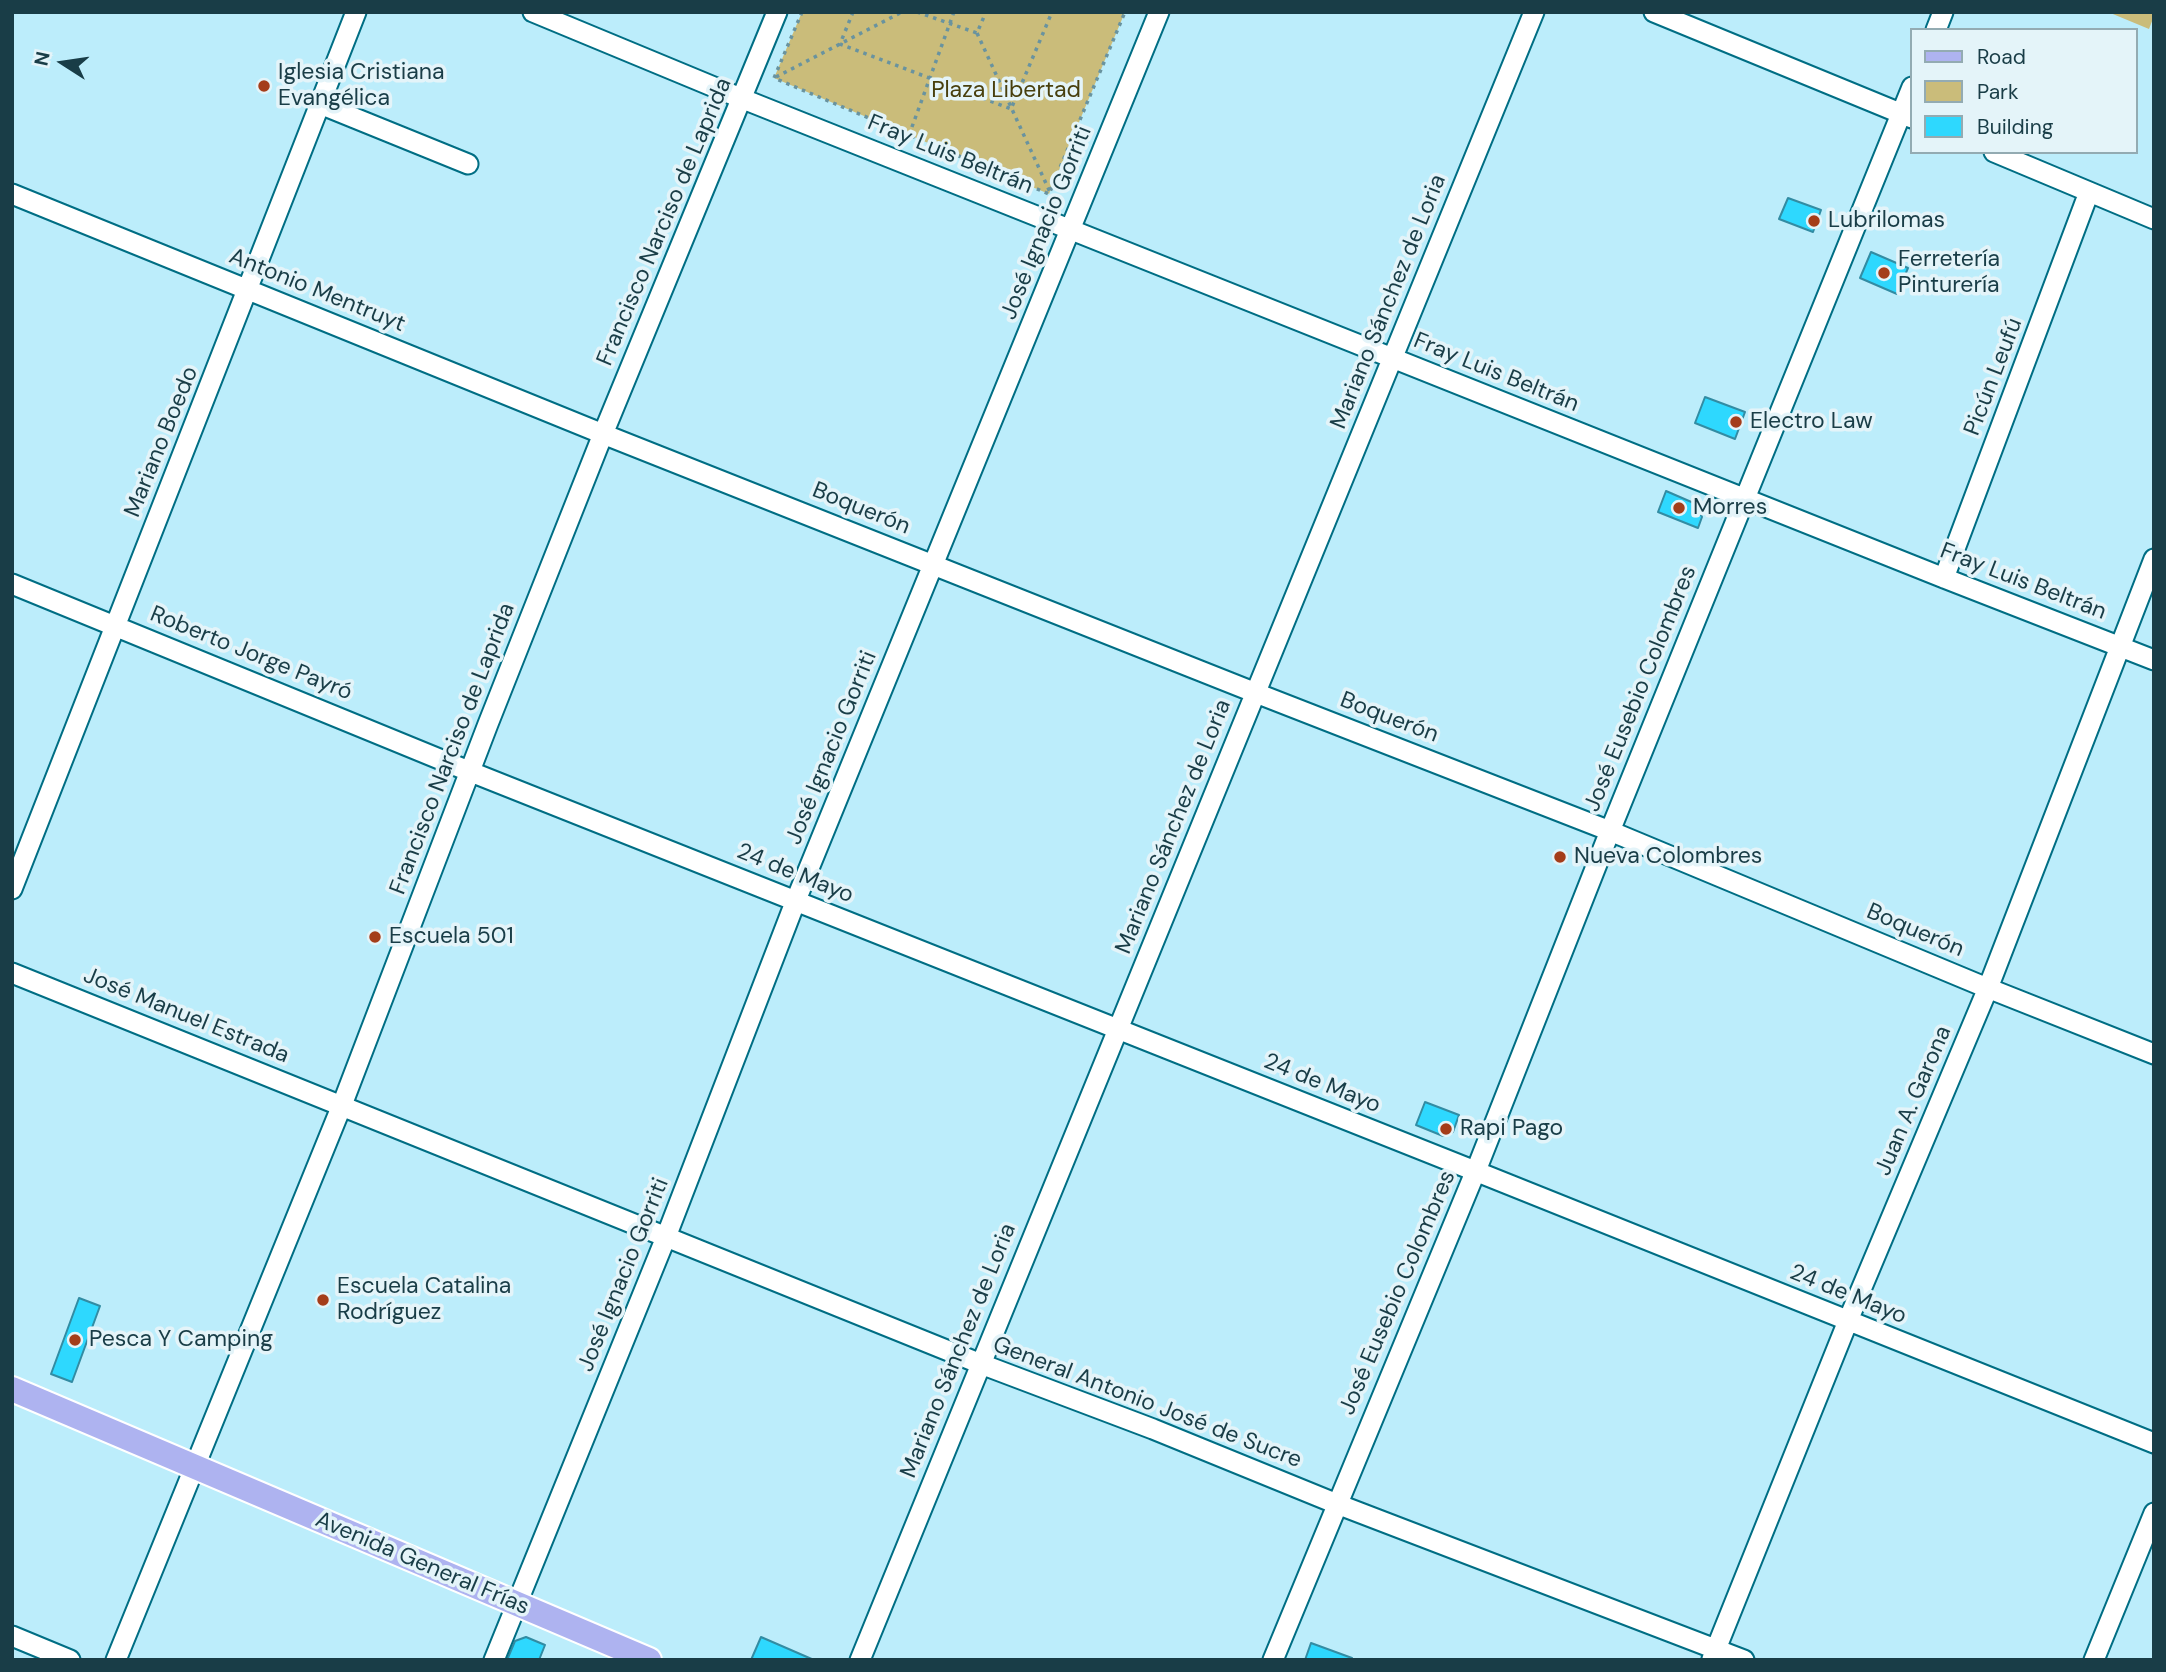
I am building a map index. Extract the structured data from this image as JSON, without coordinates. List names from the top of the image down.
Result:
{
  "streets": {
    "main road": ["Avenida General Frías"],
    "street": [
      "Fray Luis Beltrán",
      "Francisco Narciso de Laprida",
      "José Ignacio Gorriti",
      "Antonio Mentruyt",
      "Mariano Sánchez de Loria",
      "Picún Leufú",
      "Mariano Boedo",
      "Boquerón",
      "Roberto Jorge Payró",
      "José Eusebio Colombres",
      "24 de Mayo",
      "José Manuel Estrada",
      "Juan A. Garona",
      "General Antonio José de Sucre"
    ]
  },
  "crossings": [
    ["Fray Luis Beltrán", "Francisco Narciso de Laprida"],
    ["Fray Luis Beltrán", "José Ignacio Gorriti"],
    ["Fray Luis Beltrán", "Mariano Sánchez de Loria"],
    ["Fray Luis Beltrán", "Picún Leufú"],
    ["Fray Luis Beltrán", "José Eusebio Colombres"],
    ["Fray Luis Beltrán", "Juan A. Garona"],
    ["Francisco Narciso de Laprida", "Antonio Mentruyt"],
    ["Francisco Narciso de Laprida", "Boquerón"],
    ["Francisco Narciso de Laprida", "Roberto Jorge Payró"],
    ["Francisco Narciso de Laprida", "24 de Mayo"],
    ["Francisco Narciso de Laprida", "José Manuel Estrada"],
    ["Francisco Narciso de Laprida", "General Antonio José de Sucre"],
    ["Francisco Narciso de Laprida", "Avenida General Frías"],
    ["José Ignacio Gorriti", "Boquerón"],
    ["José Ignacio Gorriti", "24 de Mayo"],
    ["José Ignacio Gorriti", "General Antonio José de Sucre"],
    ["José Ignacio Gorriti", "Avenida General Frías"],
    ["Antonio Mentruyt", "Mariano Boedo"],
    ["Antonio Mentruyt", "Boquerón"],
    ["Mariano Sánchez de Loria", "Boquerón"],
    ["Mariano Sánchez de Loria", "24 de Mayo"],
    ["Mariano Sánchez de Loria", "General Antonio José de Sucre"],
    ["Mariano Boedo", "Roberto Jorge Payró"],
    ["Boquerón", "José Eusebio Colombres"],
    ["Boquerón", "Juan A. Garona"],
    ["Roberto Jorge Payró", "24 de Mayo"],
    ["José Eusebio Colombres", "24 de Mayo"],
    ["José Eusebio Colombres", "General Antonio José de Sucre"],
    ["24 de Mayo", "Juan A. Garona"],
    ["José Manuel Estrada", "General Antonio José de Sucre"],
    ["Juan A. Garona", "General Antonio José de Sucre"]
  ],
  "parks": ["Plaza Libertad"],
  "places": [
    "Iglesia Cristiana Evangélica",
    "Lubrilomas",
    "Ferretería Pinturería",
    "Electro Law",
    "Morres",
    "Nueva Colombres",
    "Escuela 501",
    "Rapi Pago",
    "Escuela Catalina Rodríguez",
    "Pesca Y Camping"
  ],
  "legend": ["Road", "Park", "Building"],
  "north": "left"
}
